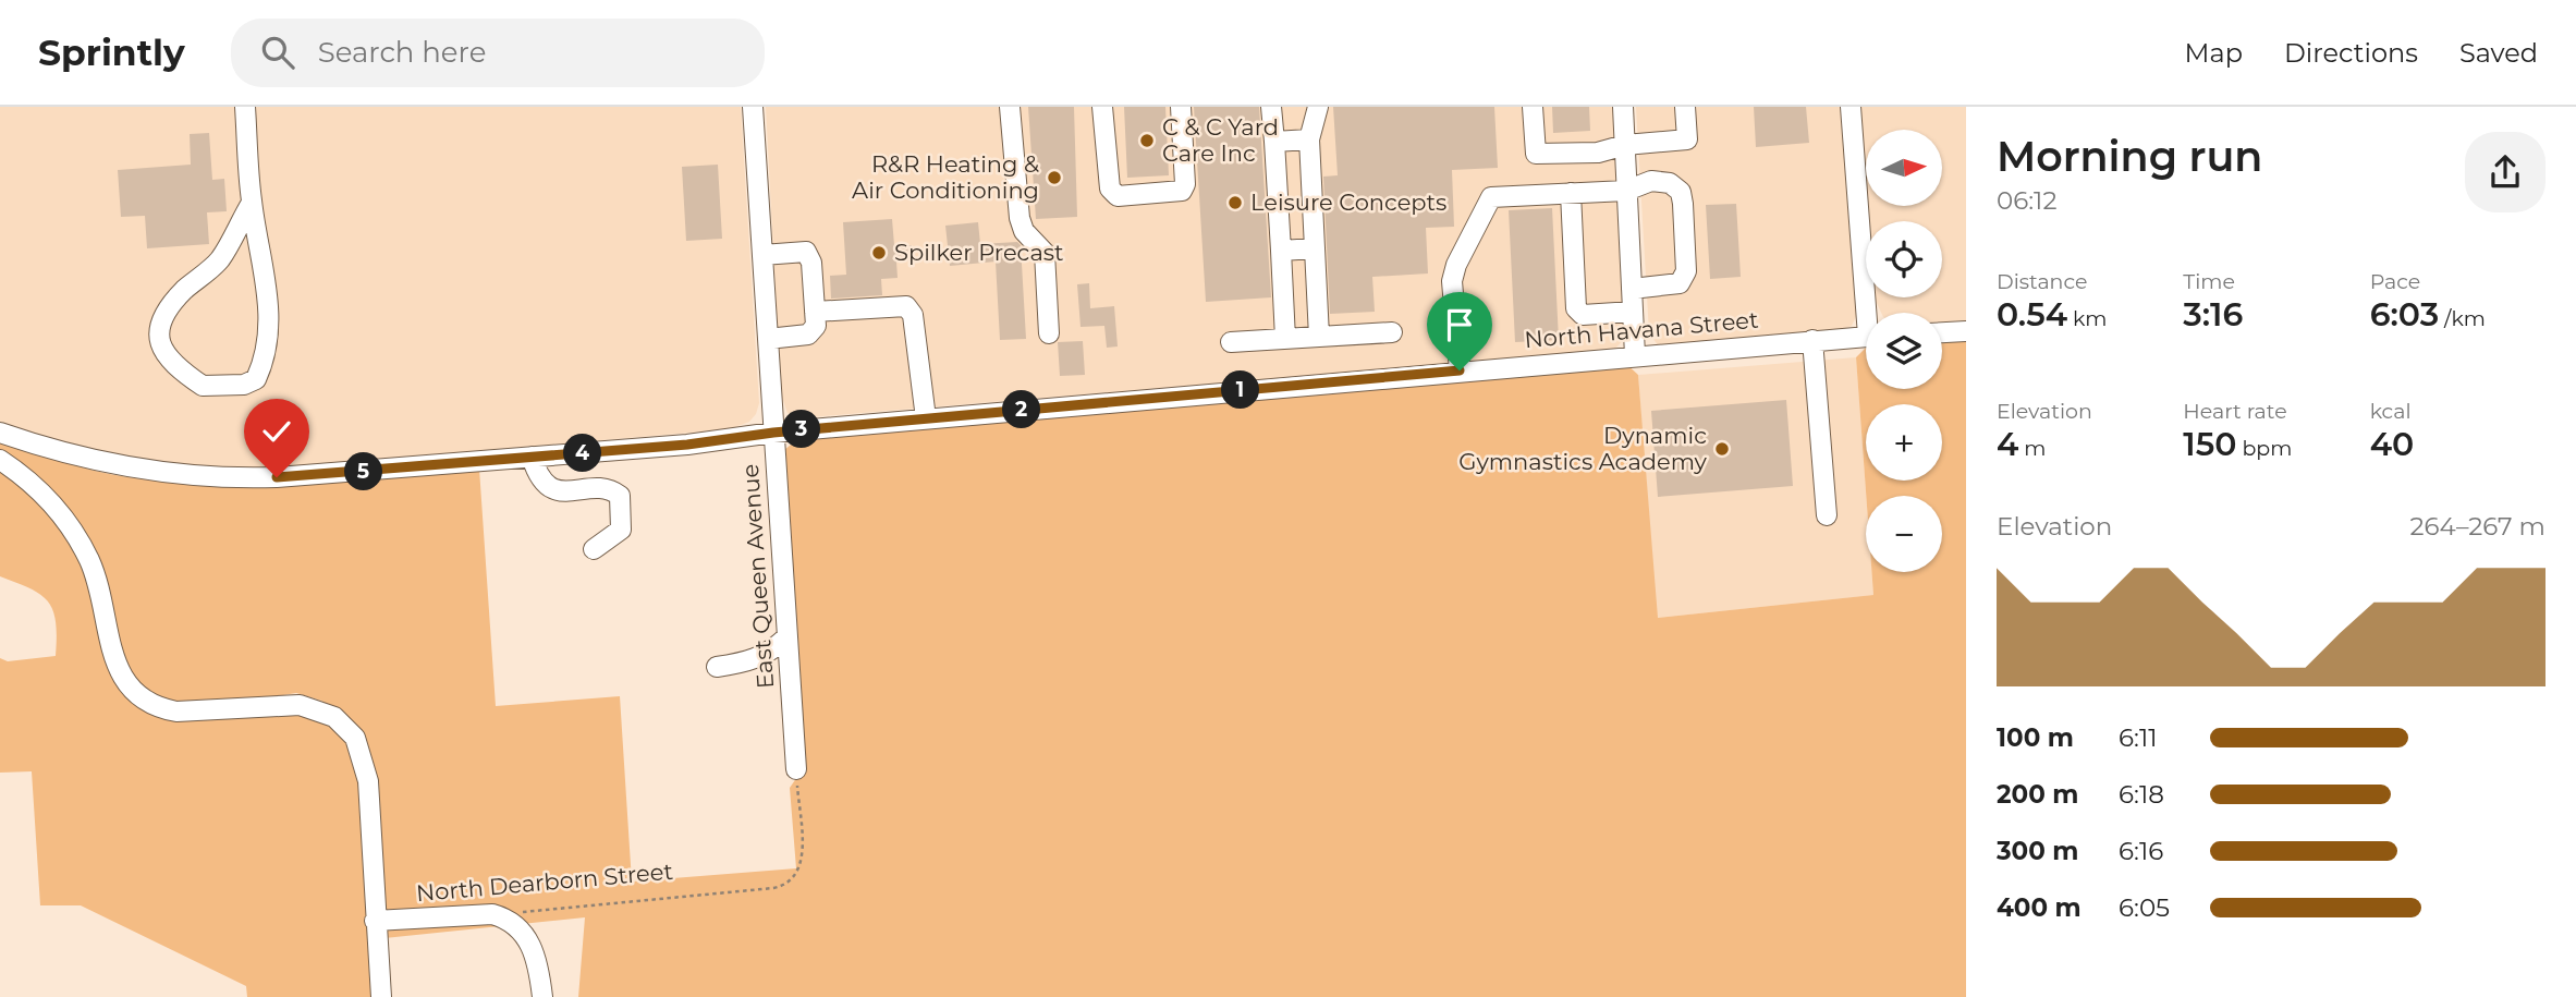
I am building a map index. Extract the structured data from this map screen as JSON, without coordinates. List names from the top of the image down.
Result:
{
  "streets": {
    "street": ["North Havana Street", "East Queen Avenue", "North Dearborn Street"]
  },
  "crossings": [
    ["North Havana Street", "East Queen Avenue"],
    ["East Queen Avenue", "North Dearborn Street"]
  ],
  "places": [
    "C & C Yard Care Inc",
    "R&R Heating & Air Conditioning",
    "Leisure Concepts",
    "Spilker Precast",
    "Dynamic Gymnastics Academy"
  ],
  "north": "right",
  "page": {
    "header": "Sprintly",
    "search": "Search here",
    "nav": ["Map", "Directions", "Saved"],
    "heading": ["Morning run", "06:12"],
    "map_buttons": ["+", "−"],
    "stats": [
      ["Distance", "0.54 km"],
      ["Time", "3:16"],
      ["Pace", "6:03 /km"],
      ["Elevation", "4 m"],
      ["Heart rate", "150 bpm"],
      ["kcal", "40"]
    ],
    "pins": [
      "1",
      "2",
      "3",
      "4",
      "5"
    ],
    "chart": ["Elevation", "264–267 m"],
    "list": [
      {
        "name": "100 m",
        "note": "6:11"
      },
      {
        "name": "200 m",
        "note": "6:18"
      },
      {
        "name": "300 m",
        "note": "6:16"
      },
      {
        "name": "400 m",
        "note": "6:05"
      }
    ]
  }
}
